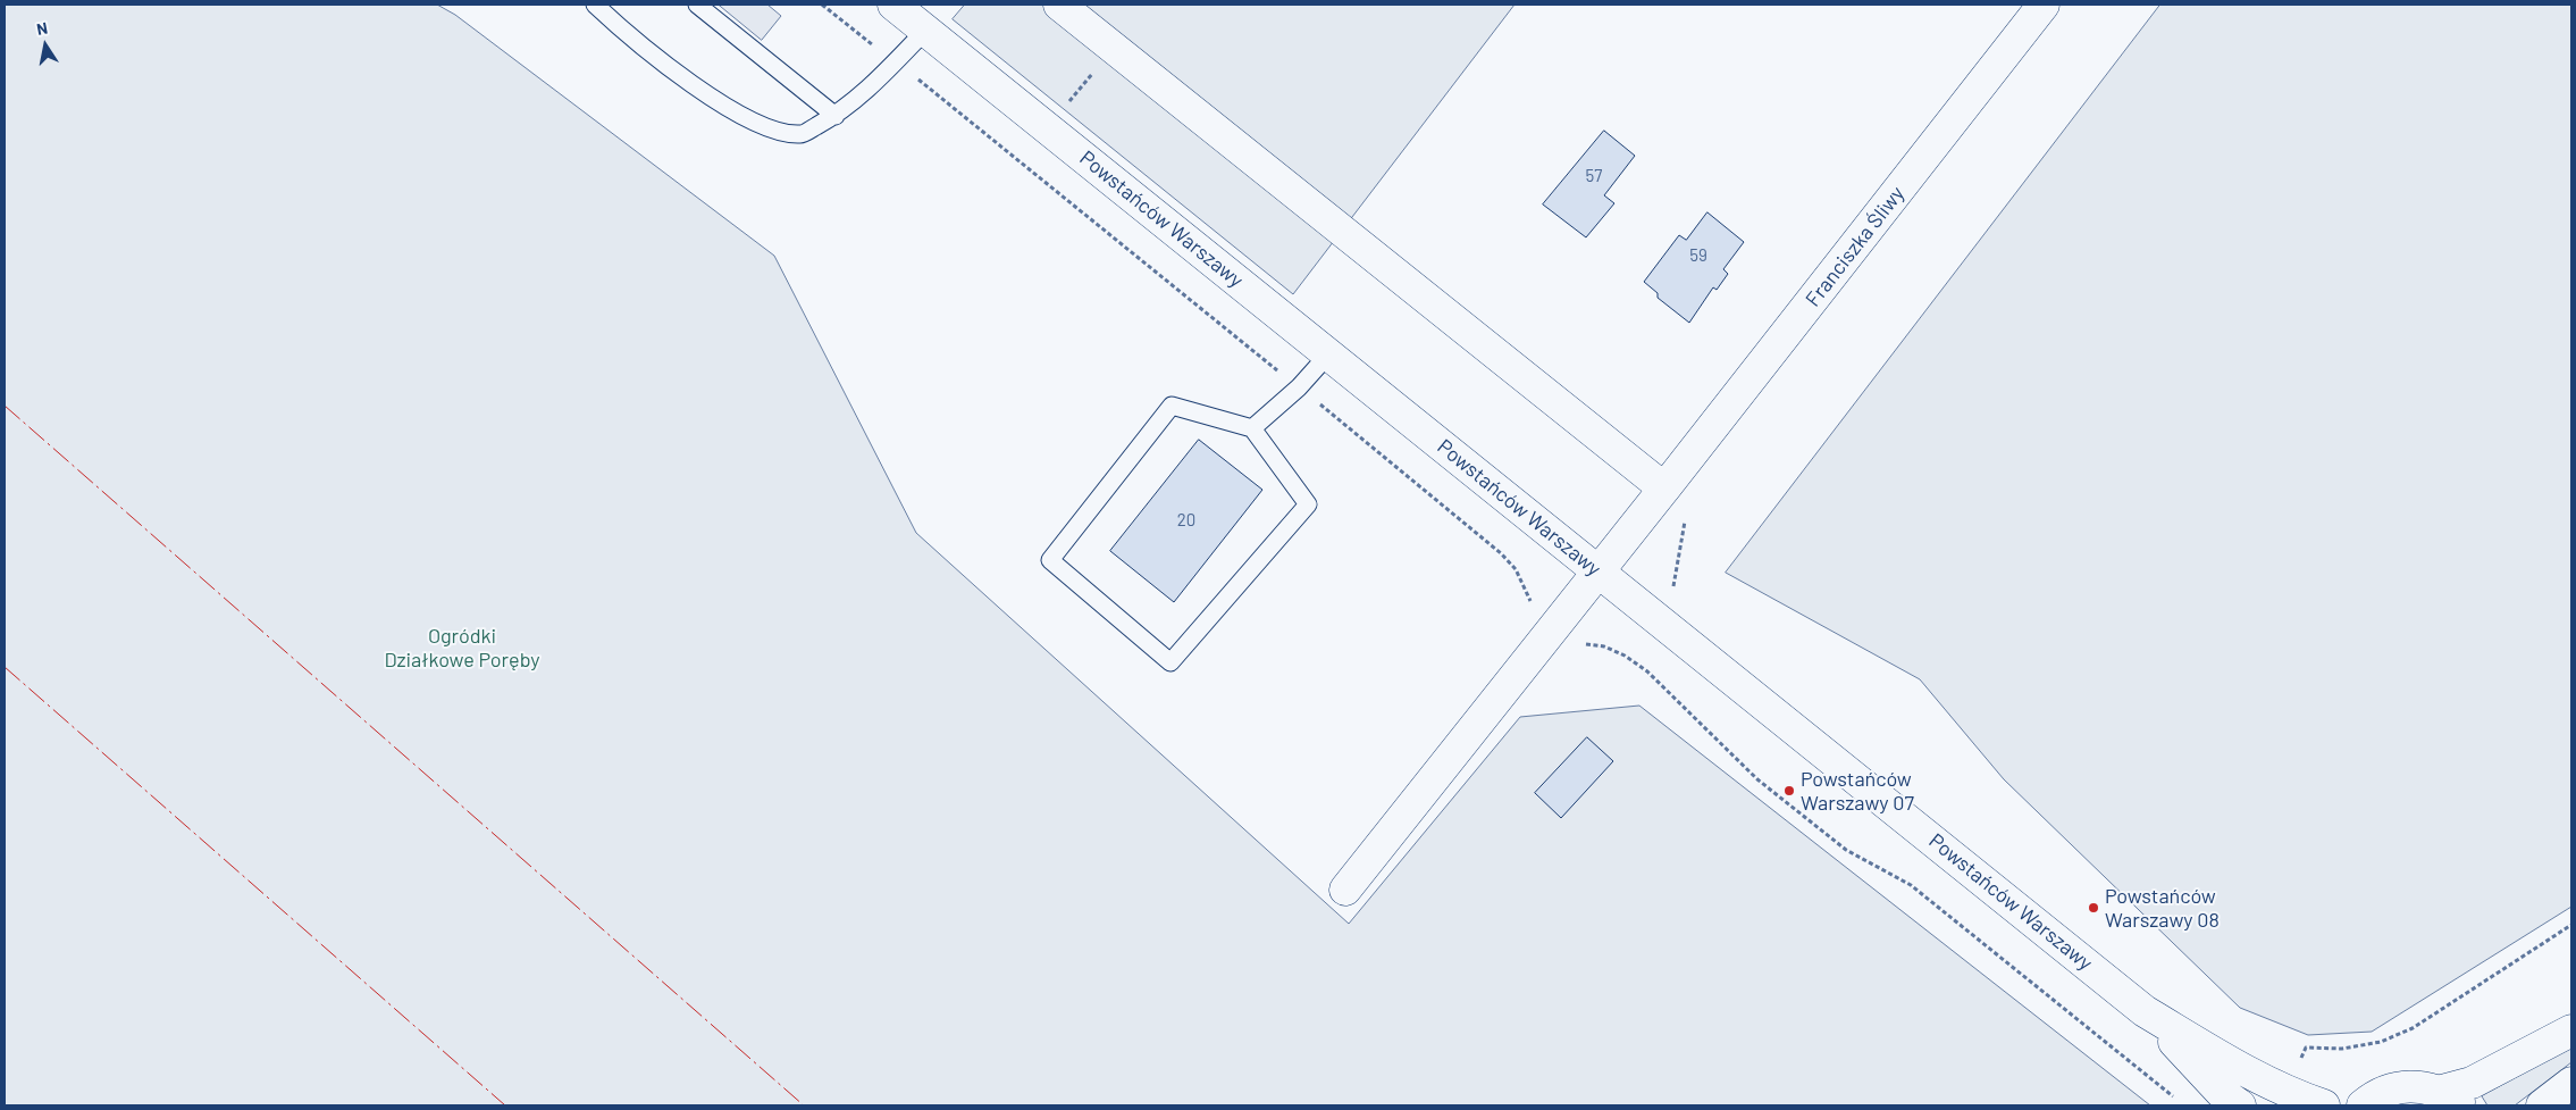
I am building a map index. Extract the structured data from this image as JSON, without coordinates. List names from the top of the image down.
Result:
{
  "streets": {
    "street": ["Powstańców Warszawy", "Franciszka Śliwy"]
  },
  "crossings": [
    ["Powstańców Warszawy", "Franciszka Śliwy"]
  ],
  "parks": ["Ogródki Działkowe Poręby"],
  "places": ["Powstańców Warszawy 07", "Powstańców Warszawy 08"],
  "house_numbers": ["57", "59", "20"],
  "north": "top"
}
